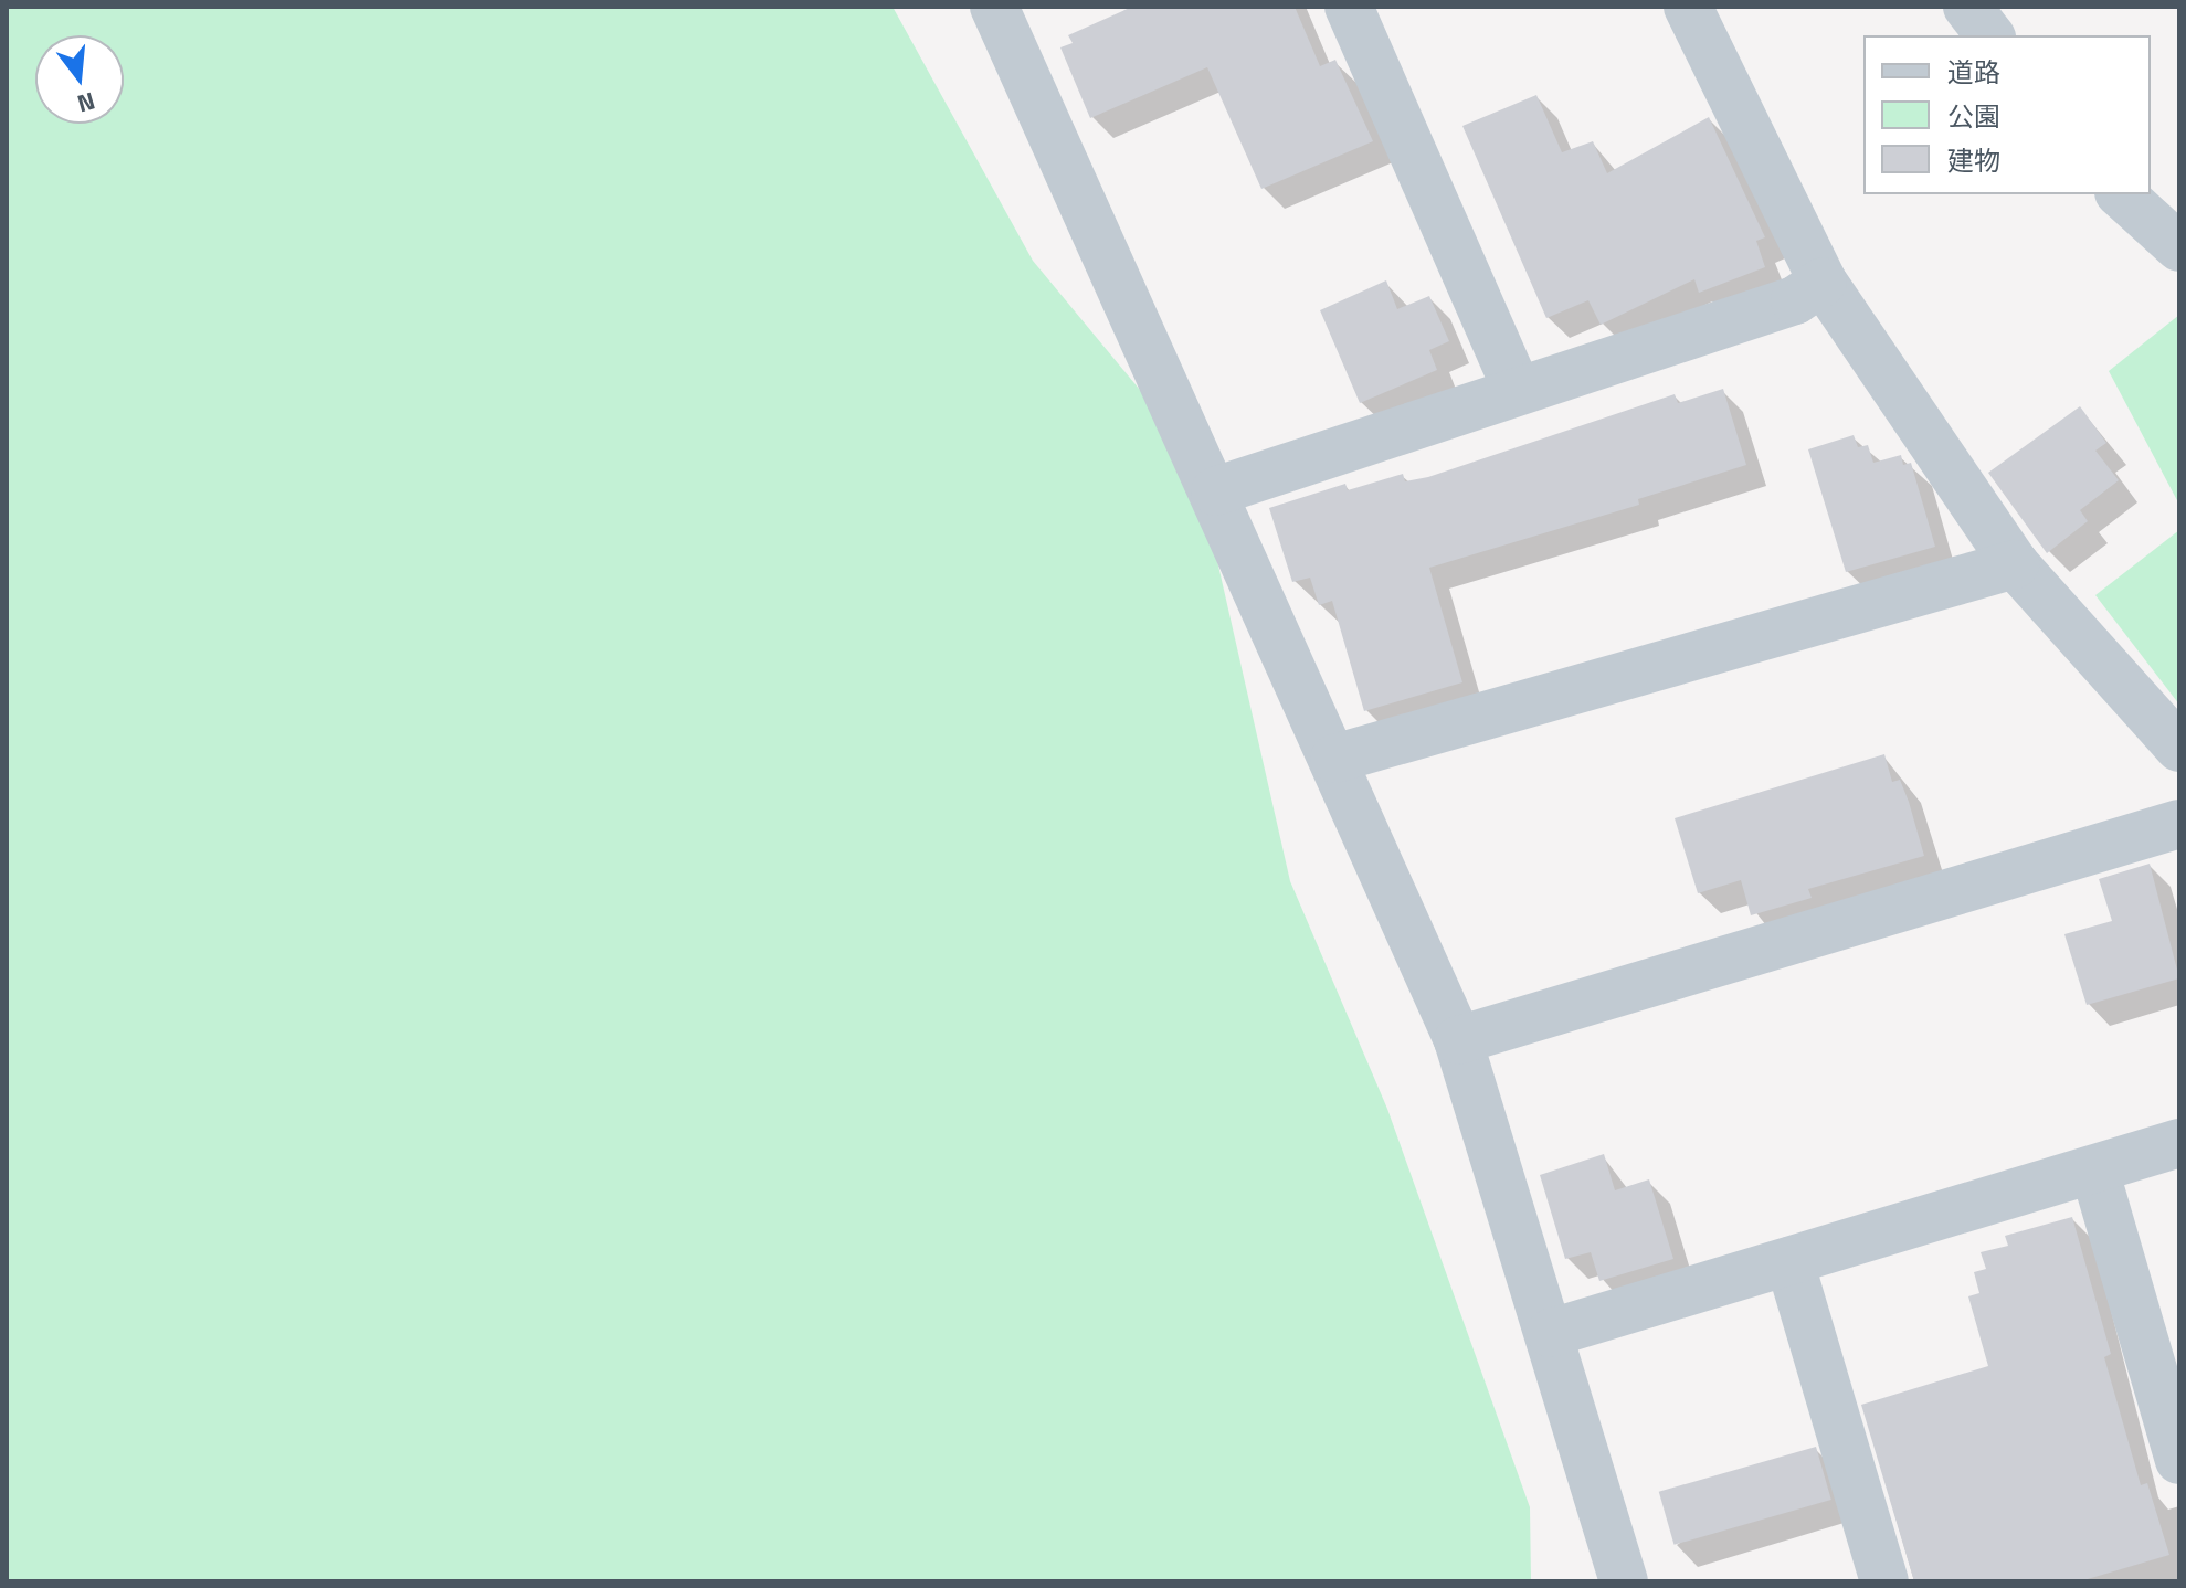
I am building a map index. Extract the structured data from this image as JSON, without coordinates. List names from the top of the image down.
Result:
{
  "legend": ["道路", "公園", "建物"],
  "north": "bottom"
}
